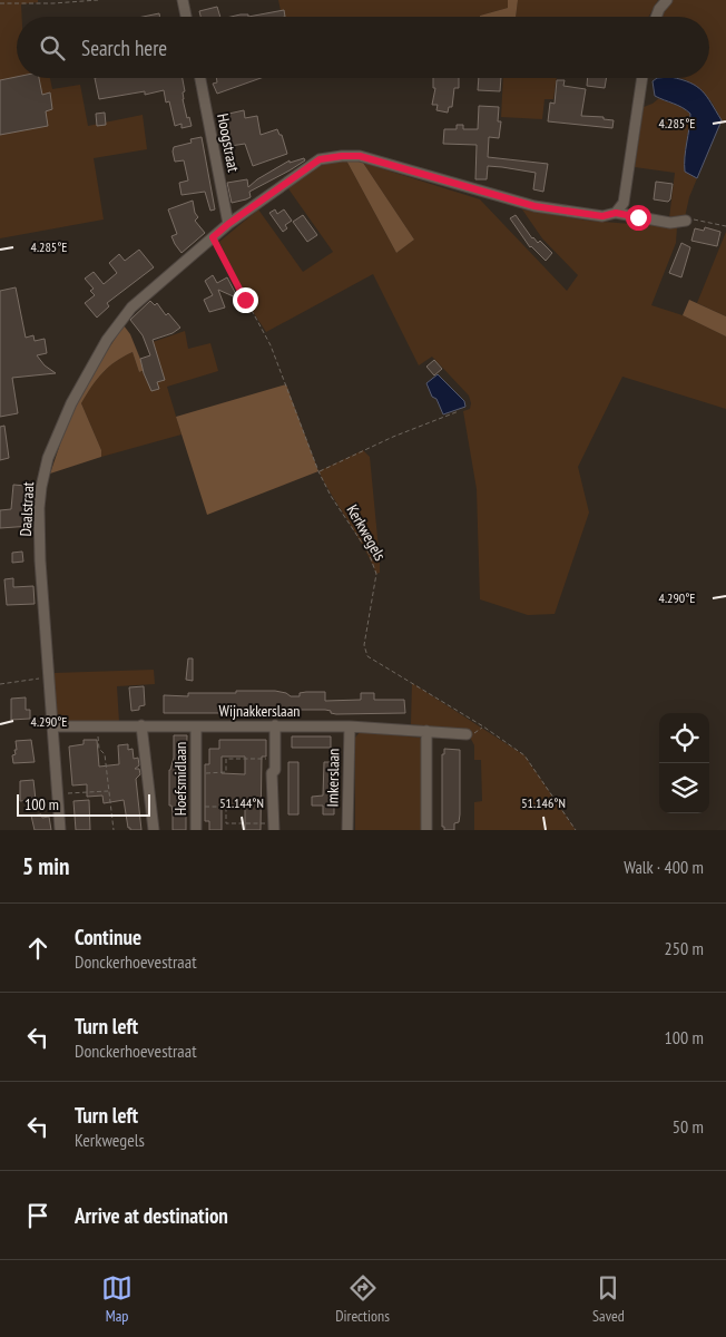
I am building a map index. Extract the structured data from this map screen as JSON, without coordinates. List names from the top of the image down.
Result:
{
  "streets": {
    "street": [
      "Hoogstraat",
      "Daalstraat",
      "Wijnakkerslaan",
      "Imkerslaan",
      "Hoefsmidlaan"
    ],
    "path": ["Kerkwegels"]
  },
  "crossings": [
    ["Hoogstraat", "Daalstraat"],
    ["Daalstraat", "Kerkwegels"],
    ["Daalstraat", "Wijnakkerslaan"],
    ["Wijnakkerslaan", "Imkerslaan"],
    ["Wijnakkerslaan", "Hoefsmidlaan"]
  ],
  "scale_bar": "100 m",
  "page": {
    "search": "Search here",
    "scale": "100 m",
    "heading": ["5 min", "Walk · 400 m"],
    "list": [
      ["Continue", "Donckerhoevestraat", "250 m"],
      ["Turn left", "Donckerhoevestraat", "100 m"],
      ["Turn left", "Kerkwegels", "50 m"],
      "Arrive at destination"
    ],
    "nav": ["Map", "Directions", "Saved"]
  },
  "coordinates": [
    "4.285°E",
    "4.290°E",
    "51.144°N",
    "51.146°N"
  ]
}
